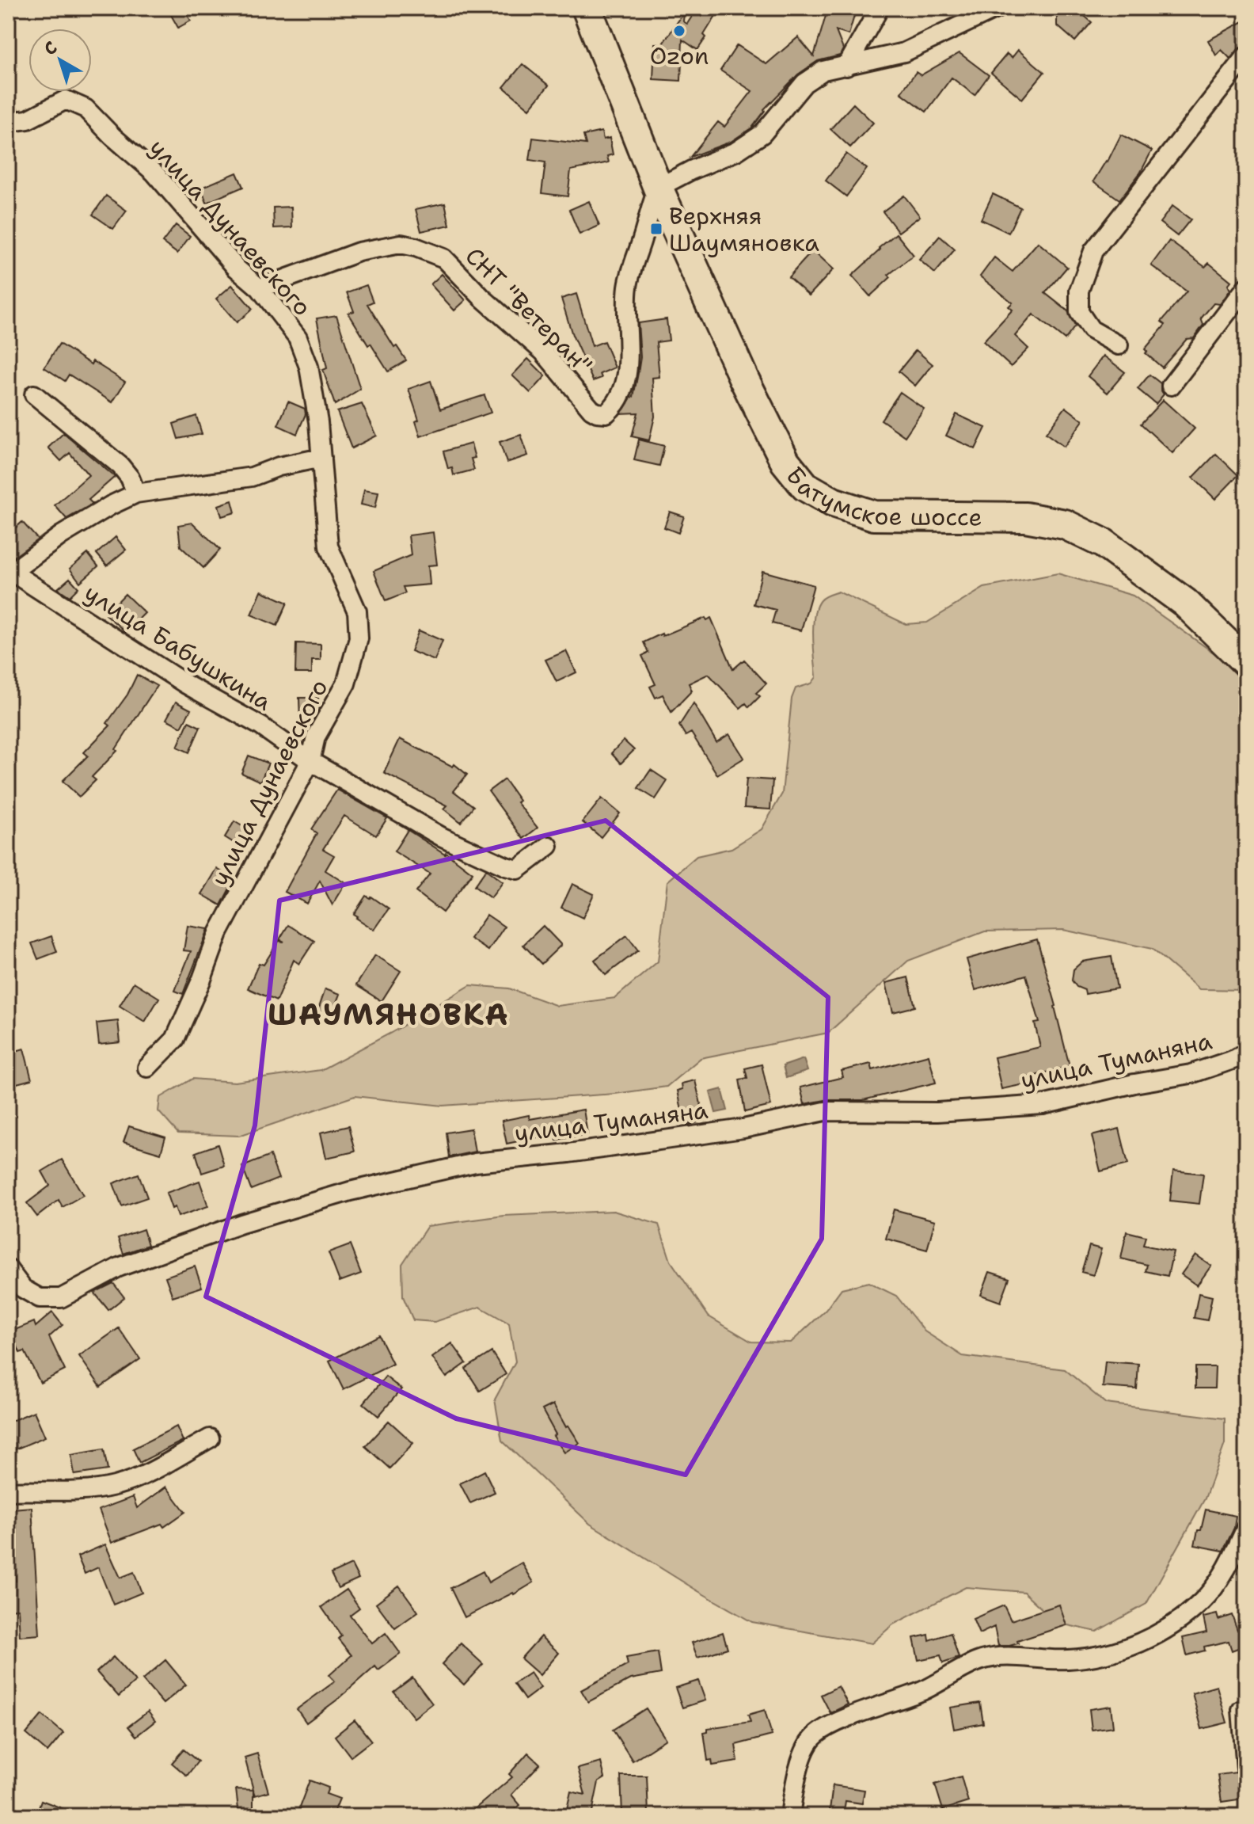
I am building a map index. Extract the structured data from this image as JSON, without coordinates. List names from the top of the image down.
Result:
{
  "streets": {
    "highway": ["Батумское шоссе"],
    "street": [
      "улица Дунаевского",
      "СНТ \"Ветеран\"",
      "улица Бабушкина",
      "улица Туманяна"
    ]
  },
  "crossings": [
    ["улица Дунаевского", "СНТ \"Ветеран\""],
    ["улица Дунаевского", "улица Бабушкина"],
    ["СНТ \"Ветеран\"", "Батумское шоссе"]
  ],
  "districts": ["ШАУМЯНОВКА"],
  "places": {
    "other": ["Ozon"],
    "transit": ["Верхняя Шаумяновка"]
  },
  "north": "top left"
}
